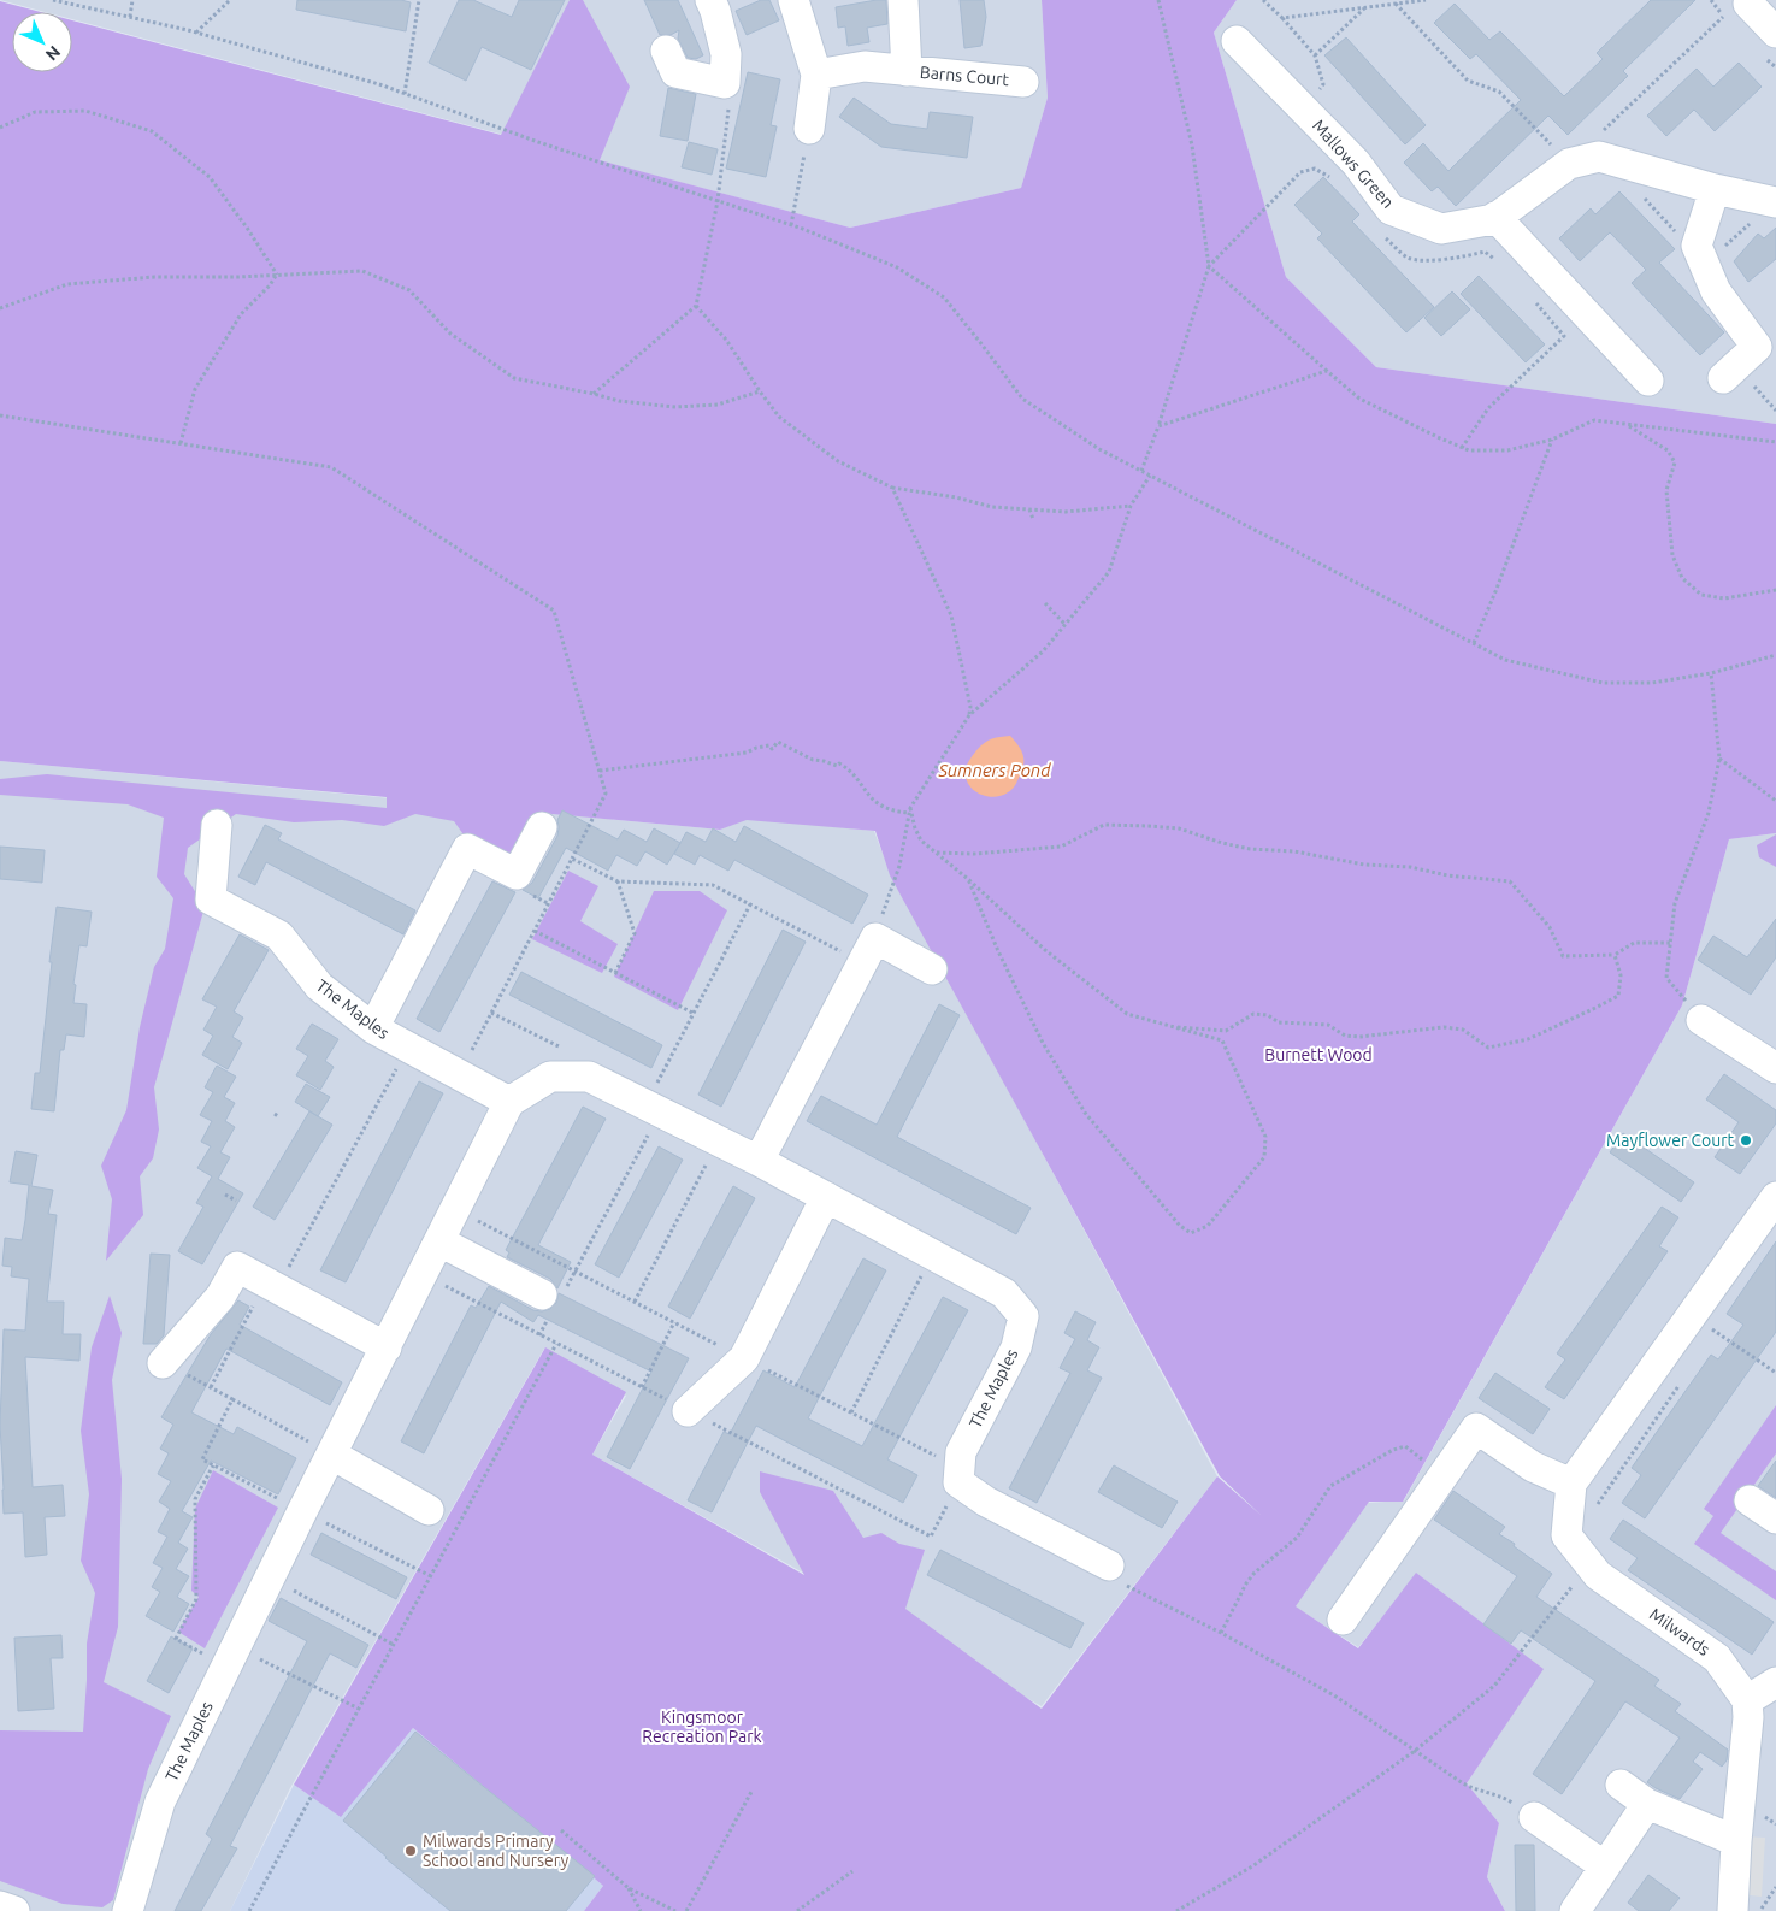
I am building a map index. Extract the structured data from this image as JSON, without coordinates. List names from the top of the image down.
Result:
{
  "streets": {
    "street": [
      "Barns Court",
      "Mallows Green",
      "The Maples",
      "Milwards"
    ]
  },
  "water": ["Sumners Pond"],
  "parks": ["Burnett Wood", "Kingsmoor Recreation Park"],
  "places": ["Mayflower Court", "Milwards Primary School and Nursery"],
  "north": "bottom right"
}
